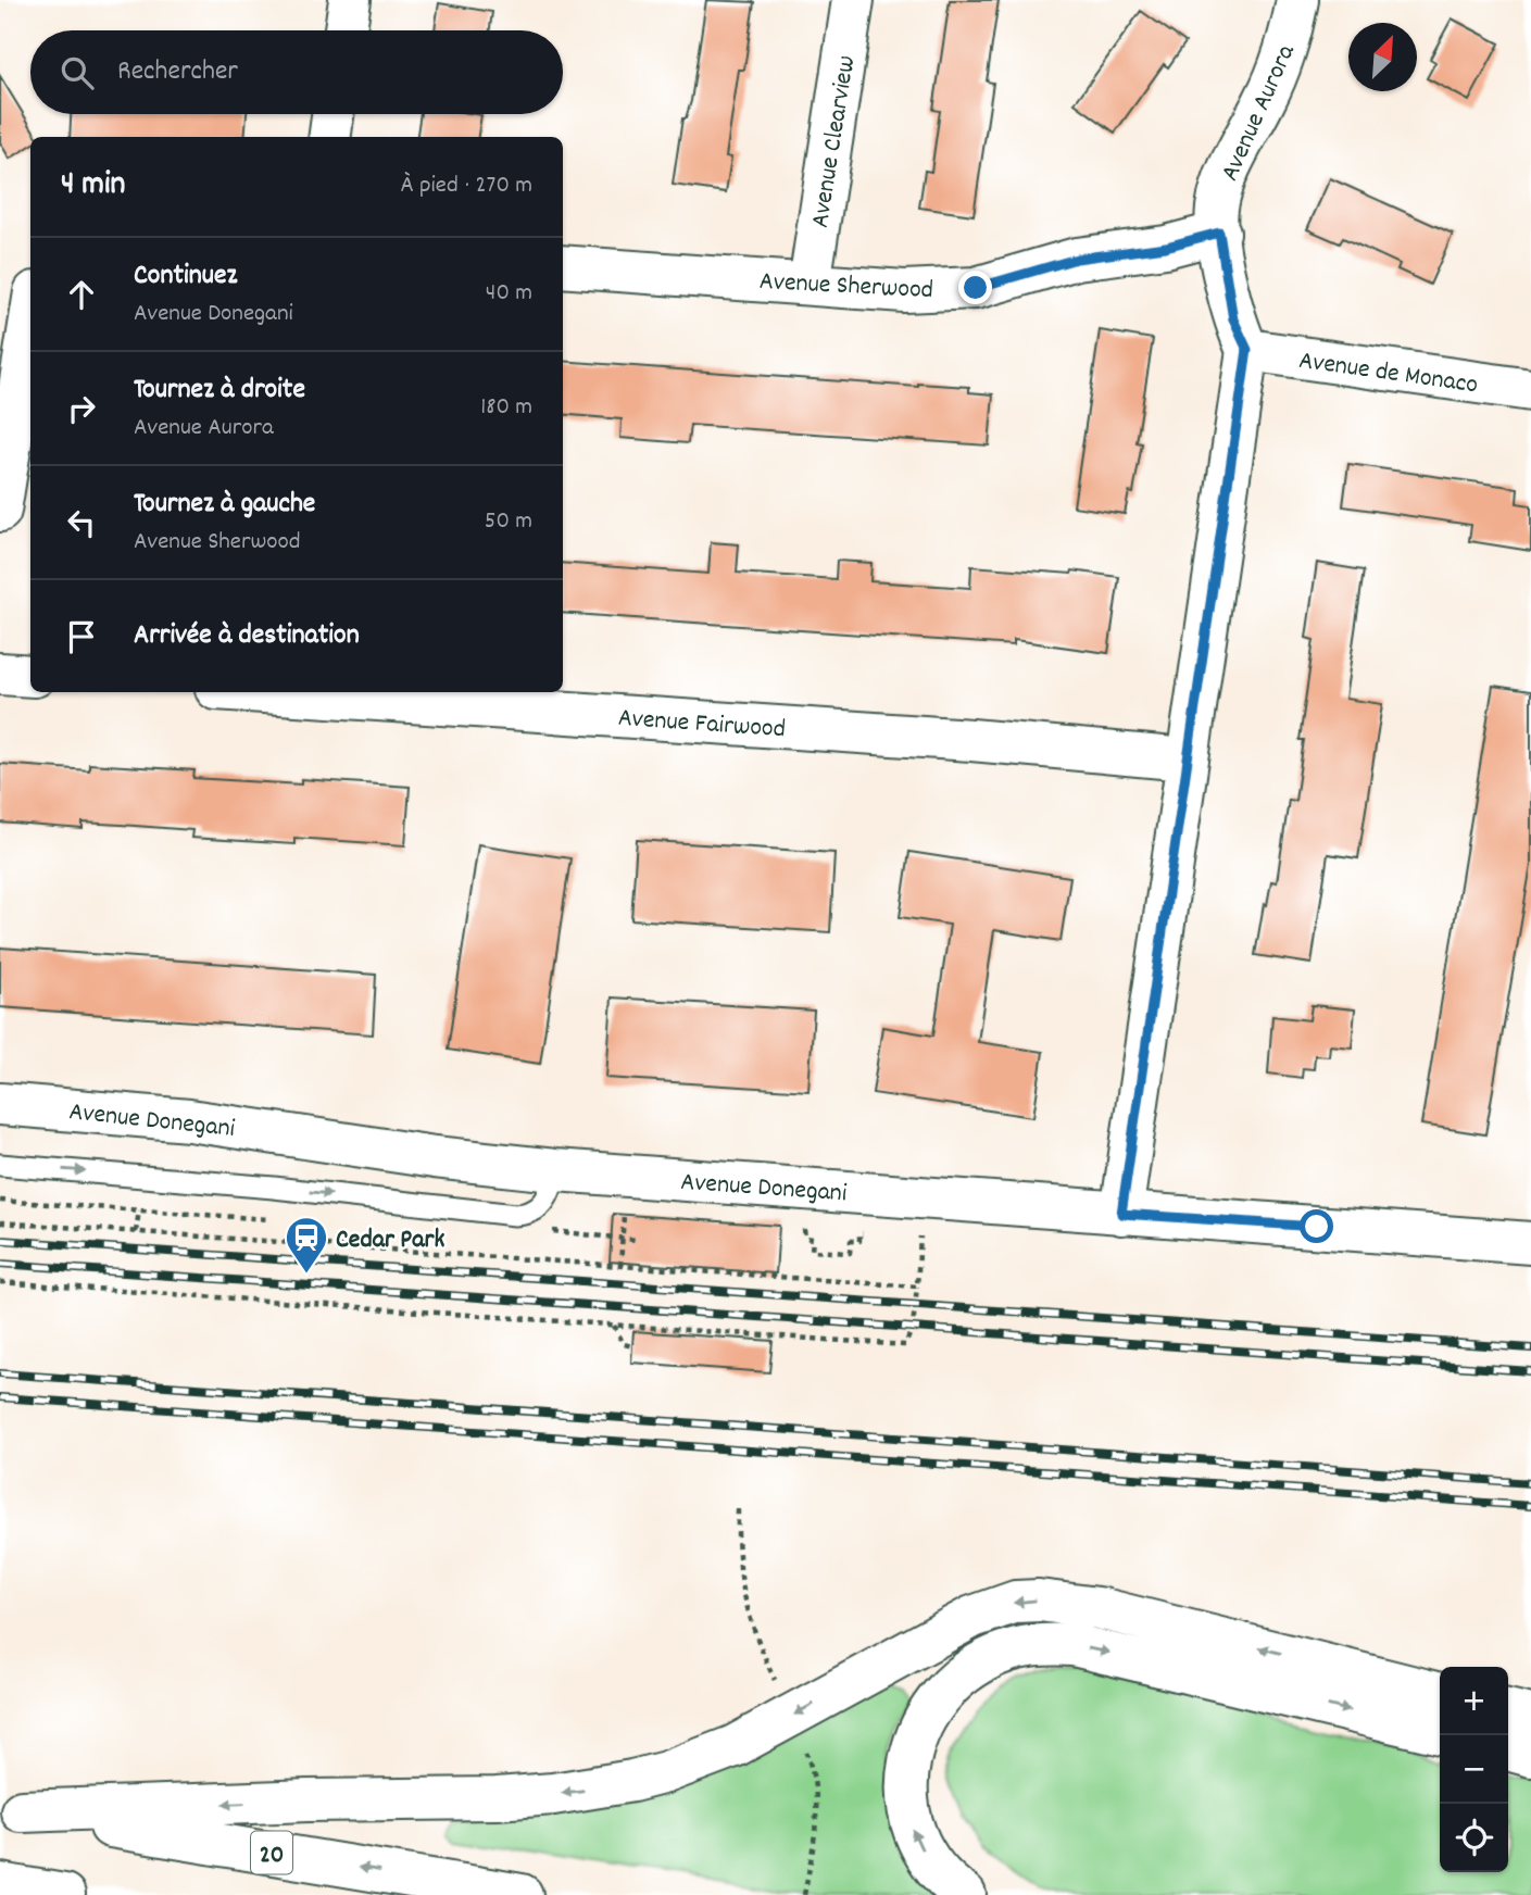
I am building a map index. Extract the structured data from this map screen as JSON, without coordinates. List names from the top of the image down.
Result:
{
  "streets": {
    "main road": [
      "Avenue Aurora",
      "Avenue Clearview",
      "Avenue Sherwood",
      "Avenue de Monaco",
      "Avenue Fairwood",
      "Avenue Donegani",
      "20"
    ]
  },
  "crossings": [
    ["Avenue Aurora", "Avenue Sherwood"],
    ["Avenue Aurora", "Avenue de Monaco"],
    ["Avenue Clearview", "Avenue Sherwood"]
  ],
  "places": {
    "station": ["Cedar Park"]
  },
  "north": "top right",
  "page": {
    "search": "Rechercher",
    "heading": ["4 min", "À pied · 270 m"],
    "list": [
      ["Continuez", "Avenue Donegani", "40 m"],
      ["Tournez à droite", "Avenue Aurora", "180 m"],
      ["Tournez à gauche", "Avenue Sherwood", "50 m"],
      "Arrivée à destination"
    ],
    "map_buttons": ["+", "−"]
  }
}
